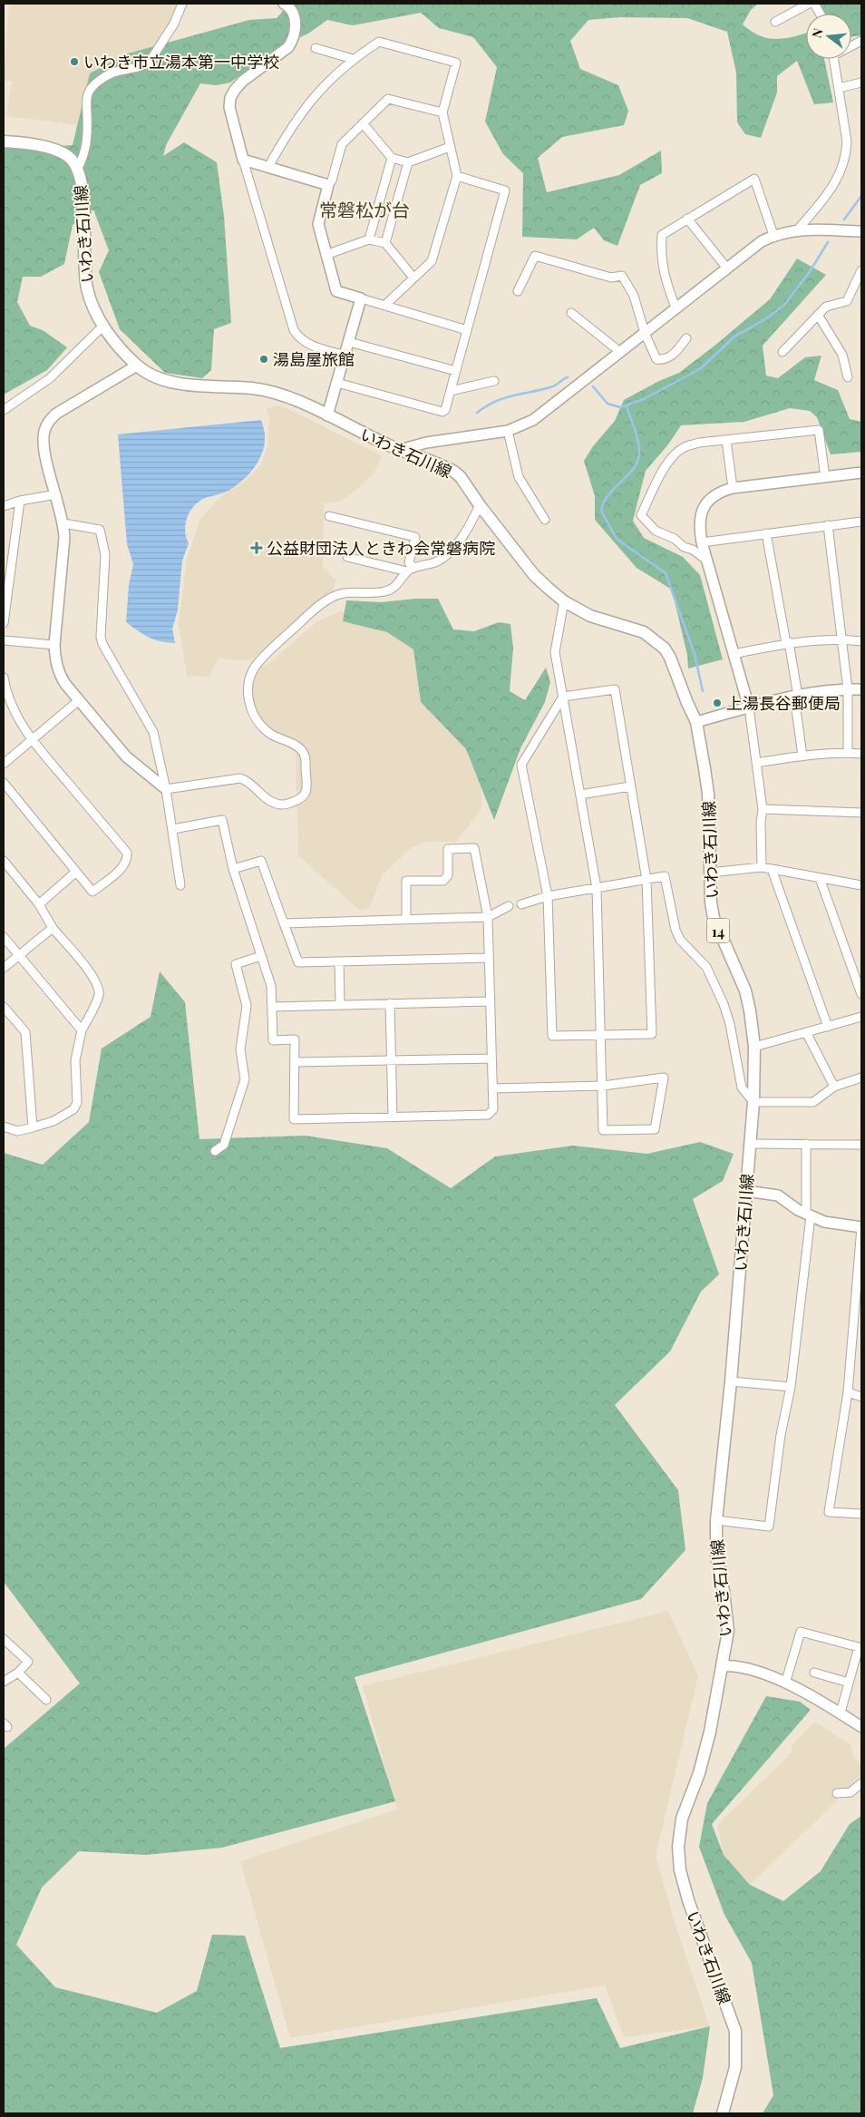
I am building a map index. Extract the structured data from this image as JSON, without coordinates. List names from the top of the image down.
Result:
{
  "streets": {
    "main road": ["いわき石川線", "14"]
  },
  "districts": ["常磐松が台"],
  "places": {
    "other": ["いわき市立湯本第一中学校", "湯島屋旅館", "上湯長谷郵便局"],
    "health": ["公益財団法人ときわ会常磐病院"]
  },
  "north": "left"
}
